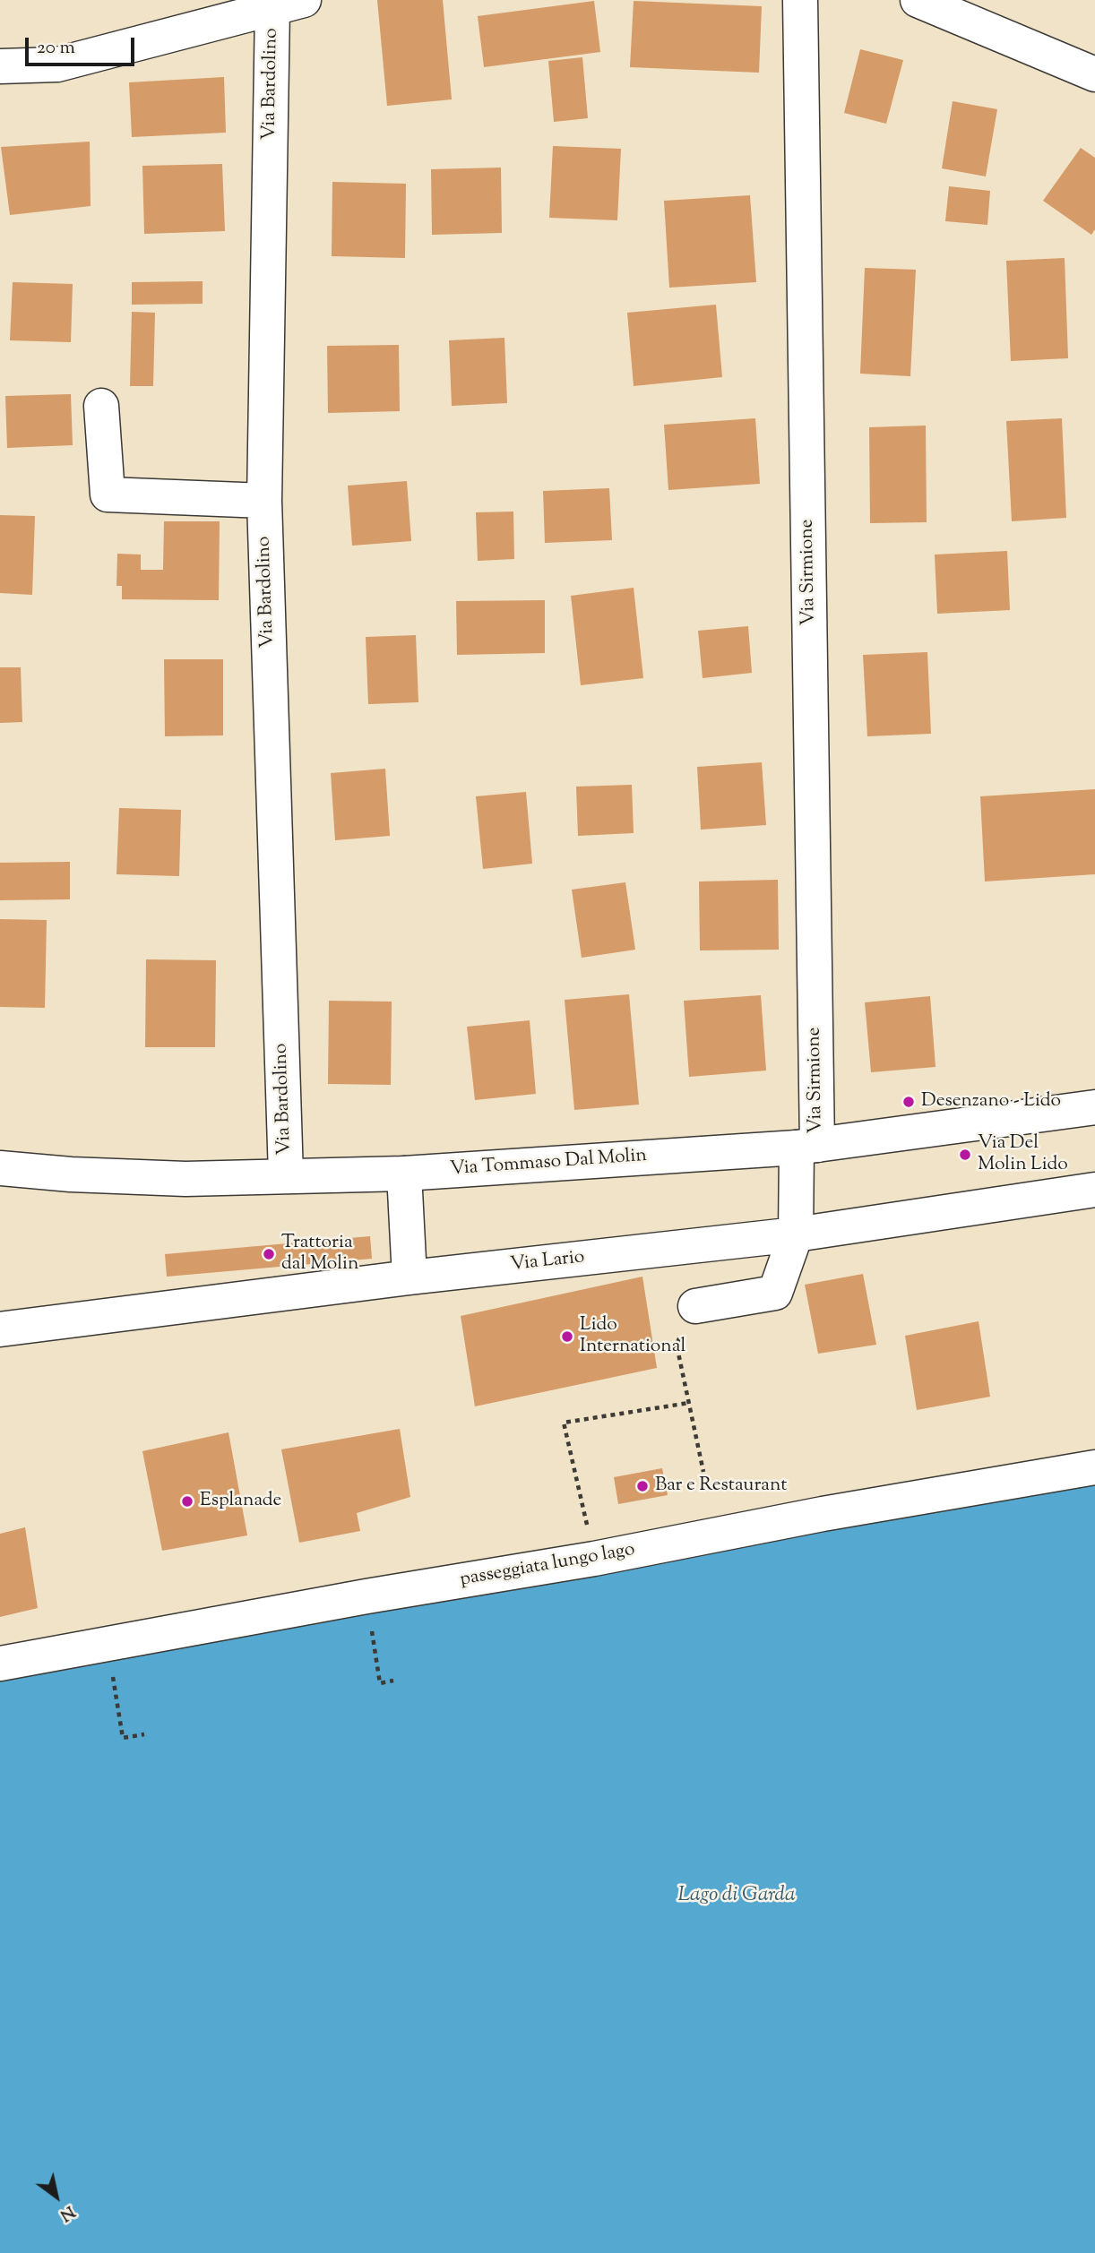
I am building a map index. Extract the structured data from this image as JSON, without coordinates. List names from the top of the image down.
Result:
{
  "streets": {
    "street": [
      "Via Bardolino",
      "Via Sirmione",
      "Via Tommaso Dal Molin",
      "Via Lario",
      "passeggiata lungo lago"
    ]
  },
  "crossings": [
    ["Via Bardolino", "Via Tommaso Dal Molin"],
    ["Via Sirmione", "Via Tommaso Dal Molin"],
    ["Via Sirmione", "Via Lario"]
  ],
  "water": ["Lago di Garda"],
  "places": [
    "Desenzano - Lido",
    "Via Del Molin Lido",
    "Trattoria dal Molin",
    "Lido International",
    "Bar e Restaurant",
    "Esplanade"
  ],
  "scale_bar": "20 m",
  "north": "bottom right"
}
